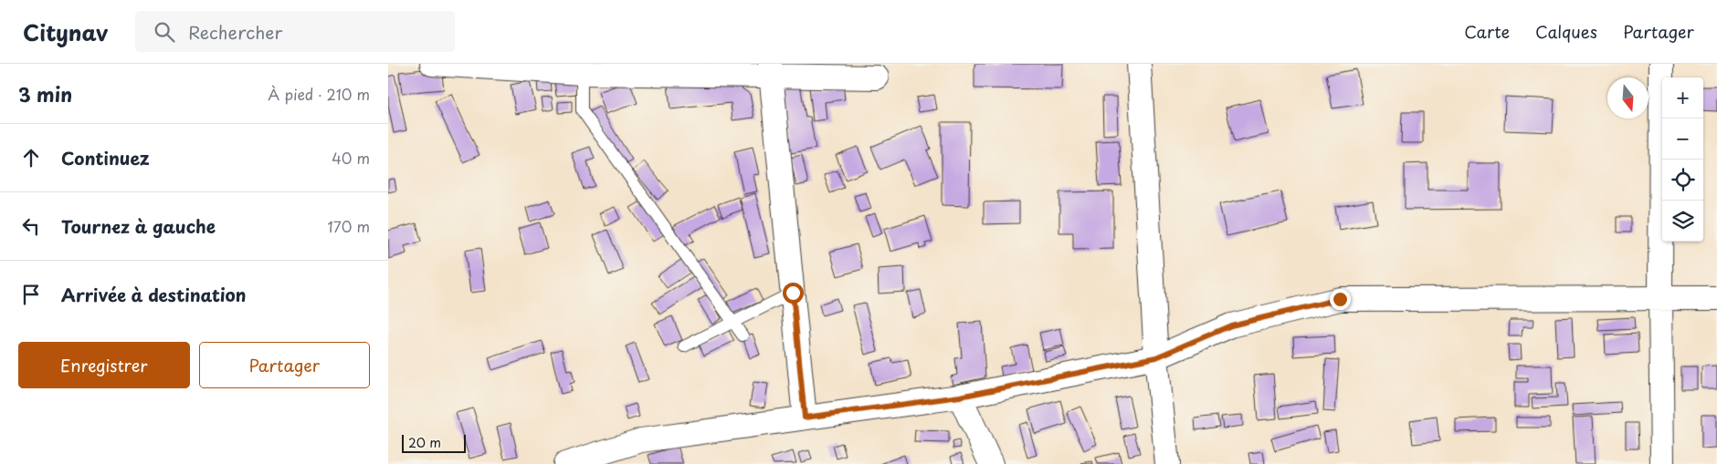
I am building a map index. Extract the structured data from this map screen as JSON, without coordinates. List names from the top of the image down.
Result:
{
  "scale_bar": "20 m",
  "north": "bottom",
  "page": {
    "header": "Citynav",
    "search": "Rechercher",
    "nav": ["Carte", "Calques", "Partager"],
    "heading": ["3 min", "À pied · 210 m"],
    "map_buttons": ["+", "−"],
    "list": [
      ["Continuez", "40 m"],
      ["Tournez à gauche", "170 m"],
      "Arrivée à destination"
    ],
    "buttons": ["Enregistrer", "Partager"],
    "scale": "20 m"
  }
}
